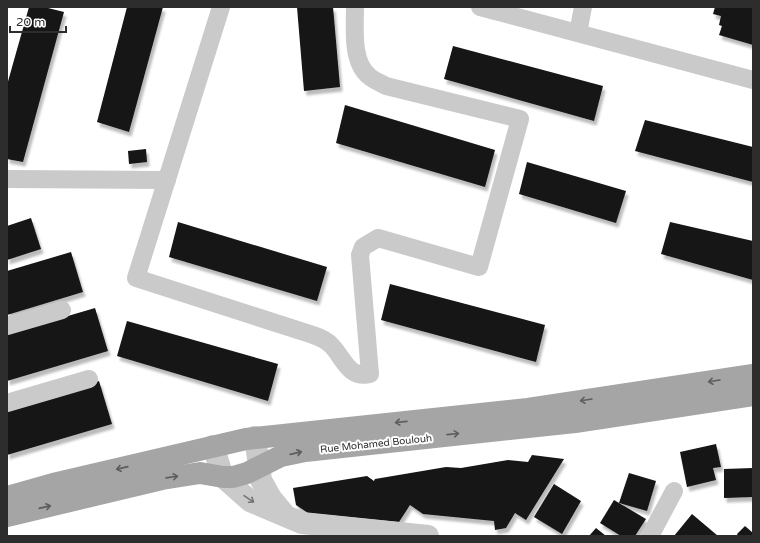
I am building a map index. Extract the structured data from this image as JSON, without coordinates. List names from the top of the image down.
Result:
{
  "streets": {
    "main road": ["Rue Mohamed Boulouh"]
  },
  "scale_bar": "20 m"
}
